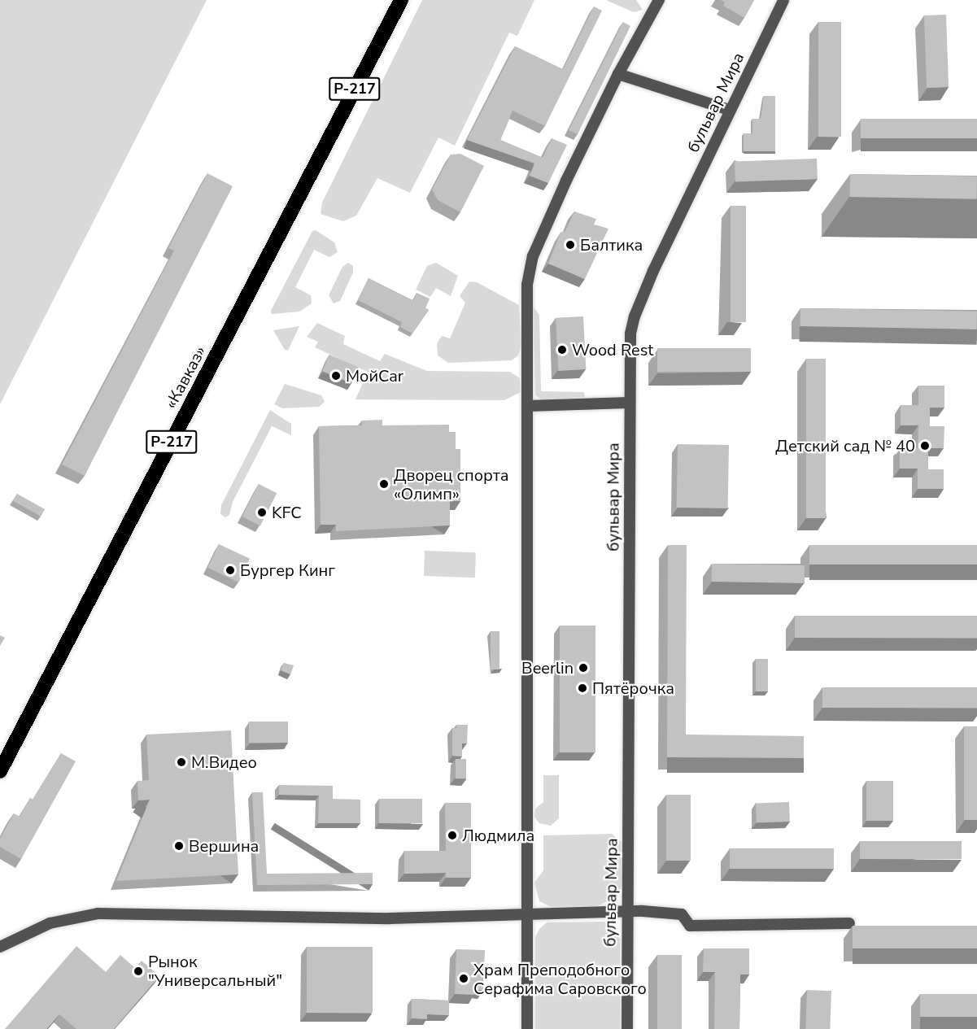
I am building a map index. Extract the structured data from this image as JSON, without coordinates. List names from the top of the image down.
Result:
{
  "streets": {
    "highway": ["Р-217", "«Кавказ»"],
    "street": ["бульвар Мира"]
  },
  "places": [
    "Балтика",
    "Wood Rest",
    "МойCar",
    "Детский сад № 40",
    "Дворец спорта «Олимп»",
    "KFC",
    "Бургер Кинг",
    "Beerlin",
    "Пятёрочка",
    "М.Видео",
    "Людмила",
    "Вершина",
    "Рынок \"Универсальный\"",
    "Храм Преподобного Серафима Саровского"
  ]
}
